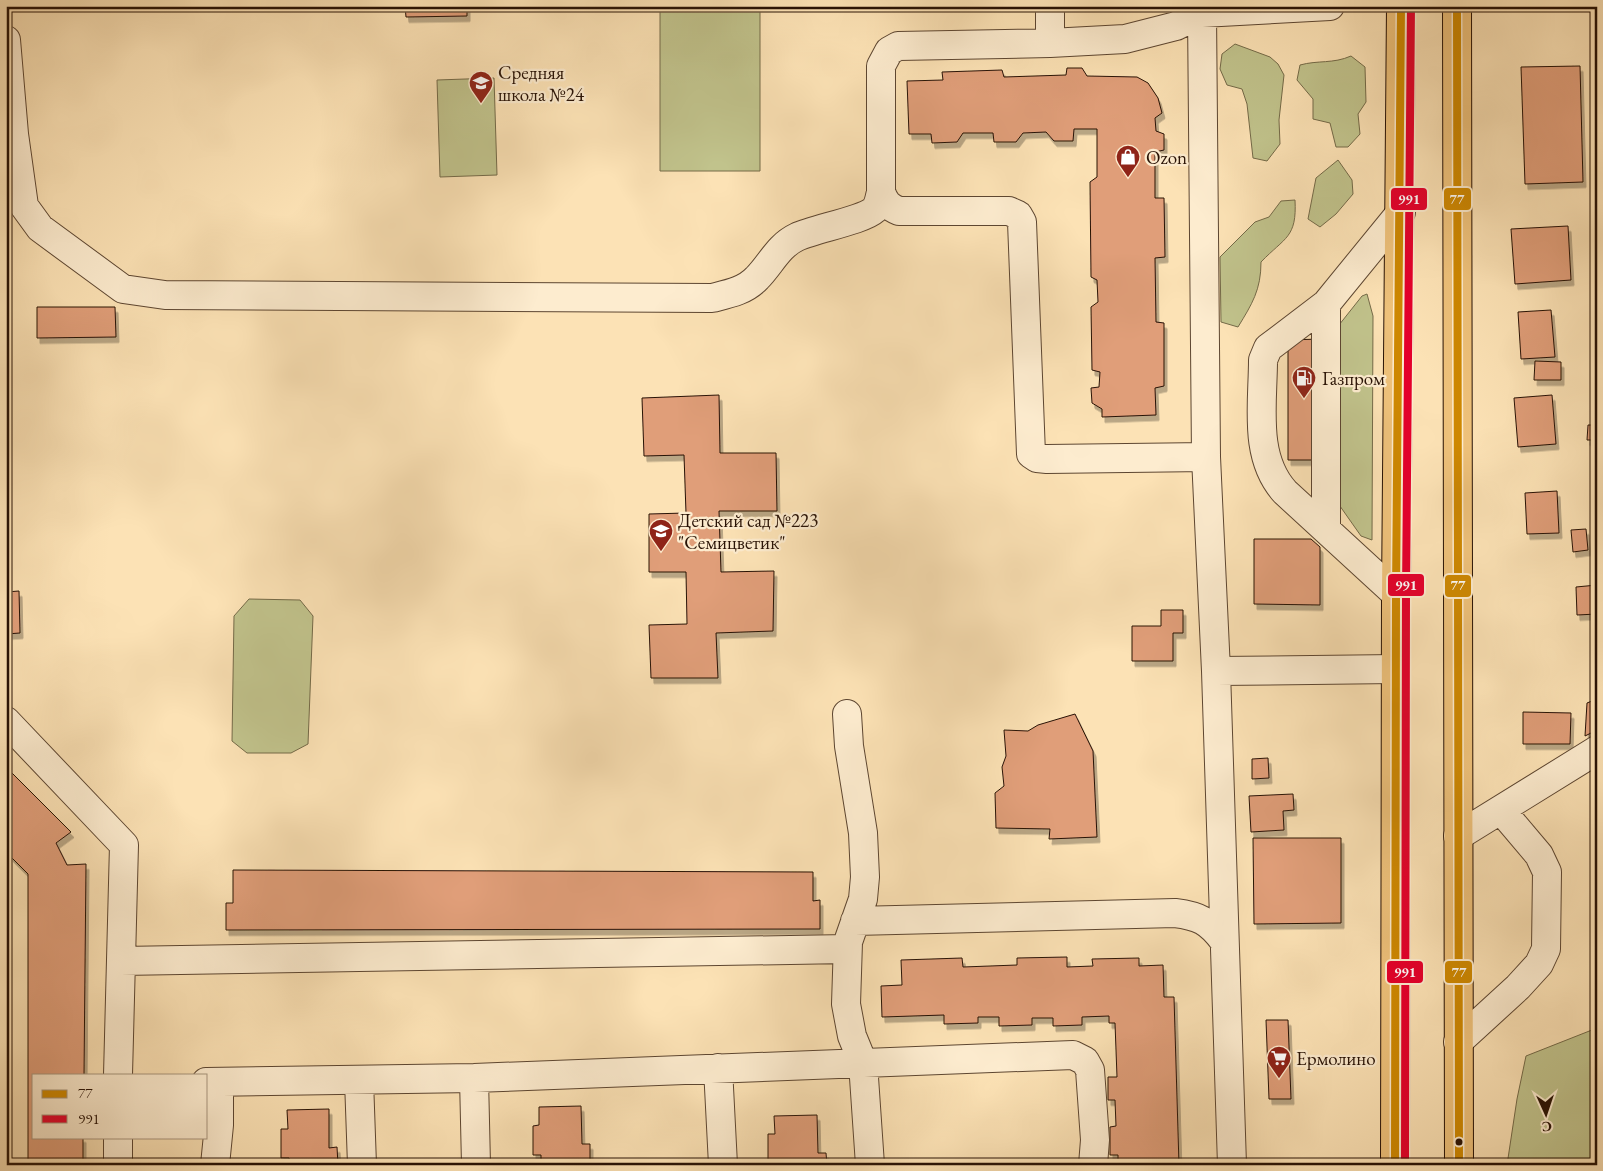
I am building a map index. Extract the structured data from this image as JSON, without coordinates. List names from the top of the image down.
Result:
{
  "places": {
    "school or university": ["Средняя школа №24", "Детский сад №223 \"Семицветик\""],
    "shop": ["Ozon"],
    "fuel station": ["Газпром"],
    "supermarket": ["Ермолино"]
  },
  "lines": ["transit line 77", "transit line 991"],
  "legend": ["77", "991"],
  "north": "bottom"
}
